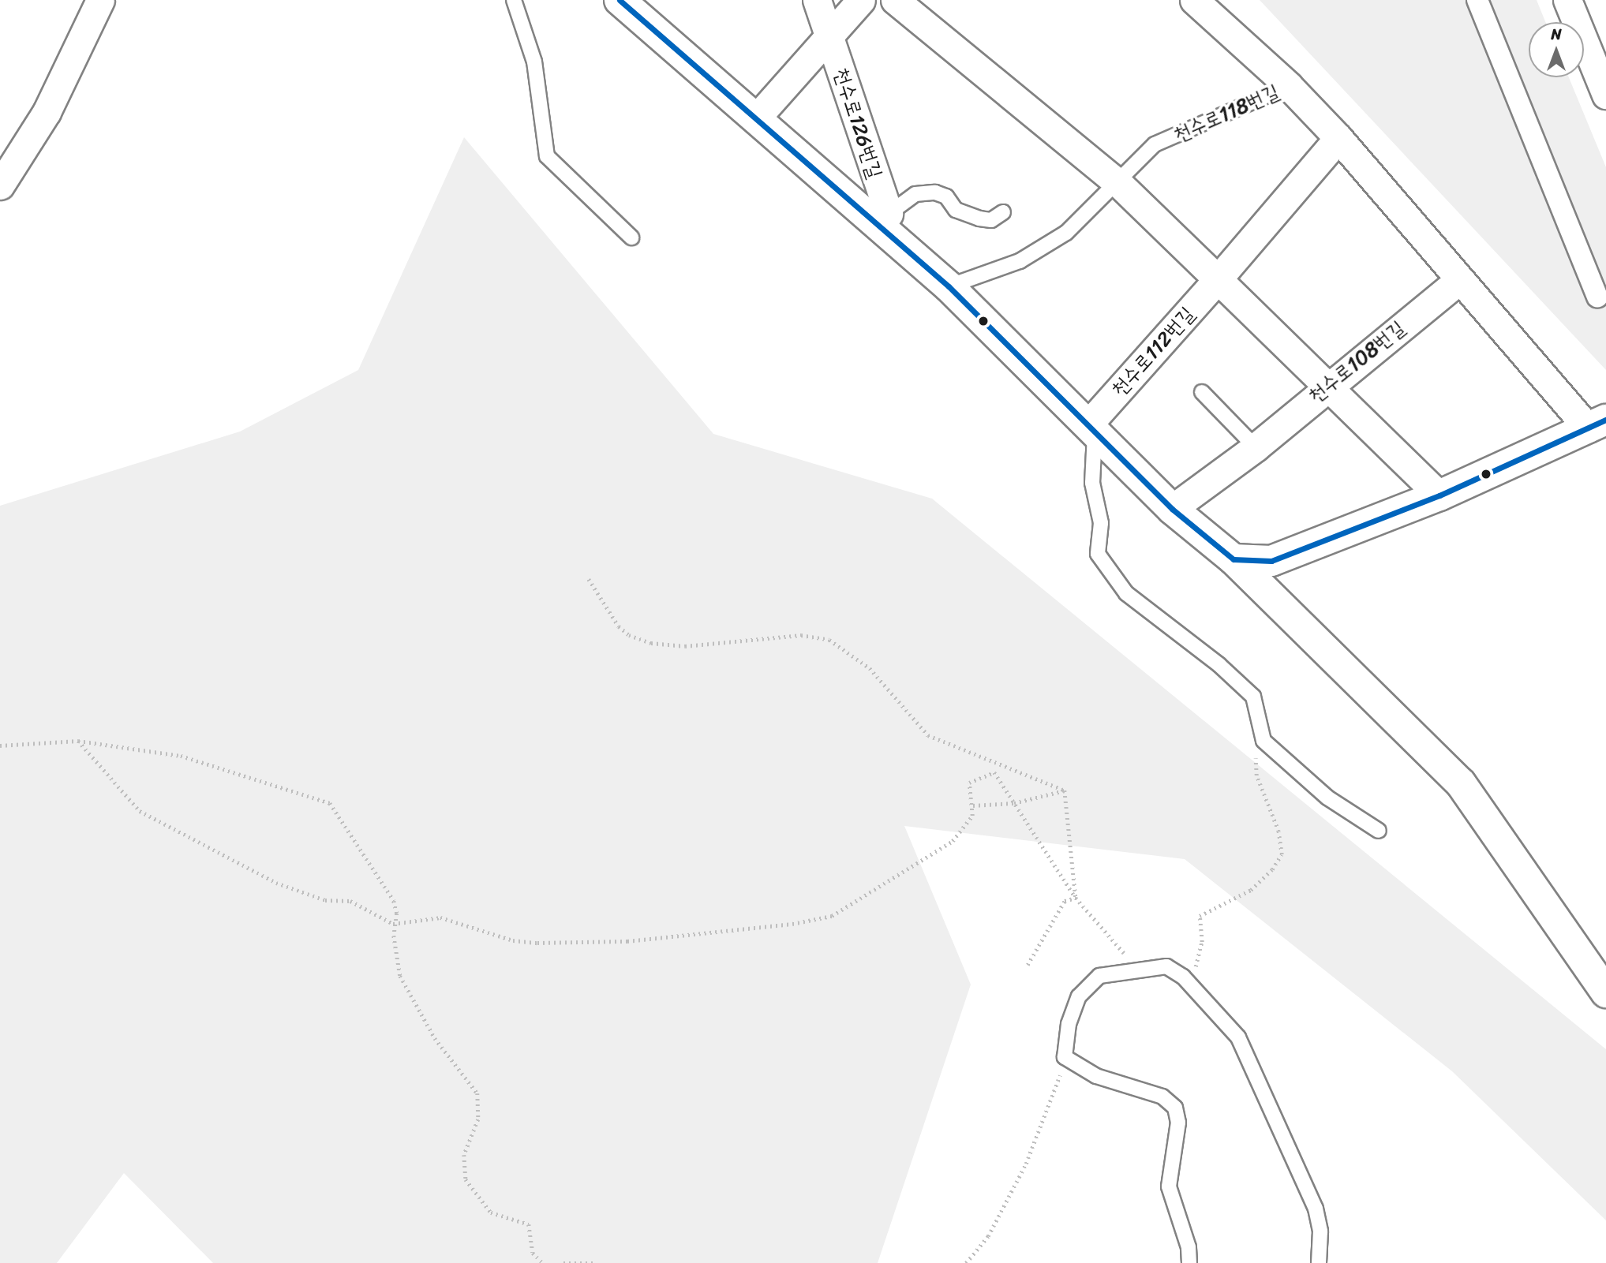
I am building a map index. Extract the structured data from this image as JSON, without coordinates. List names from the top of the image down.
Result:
{
  "streets": {
    "street": [
      "천수로118번길",
      "천수로126번길",
      "천수로112번길",
      "천수로108번길"
    ]
  },
  "north": "top"
}
